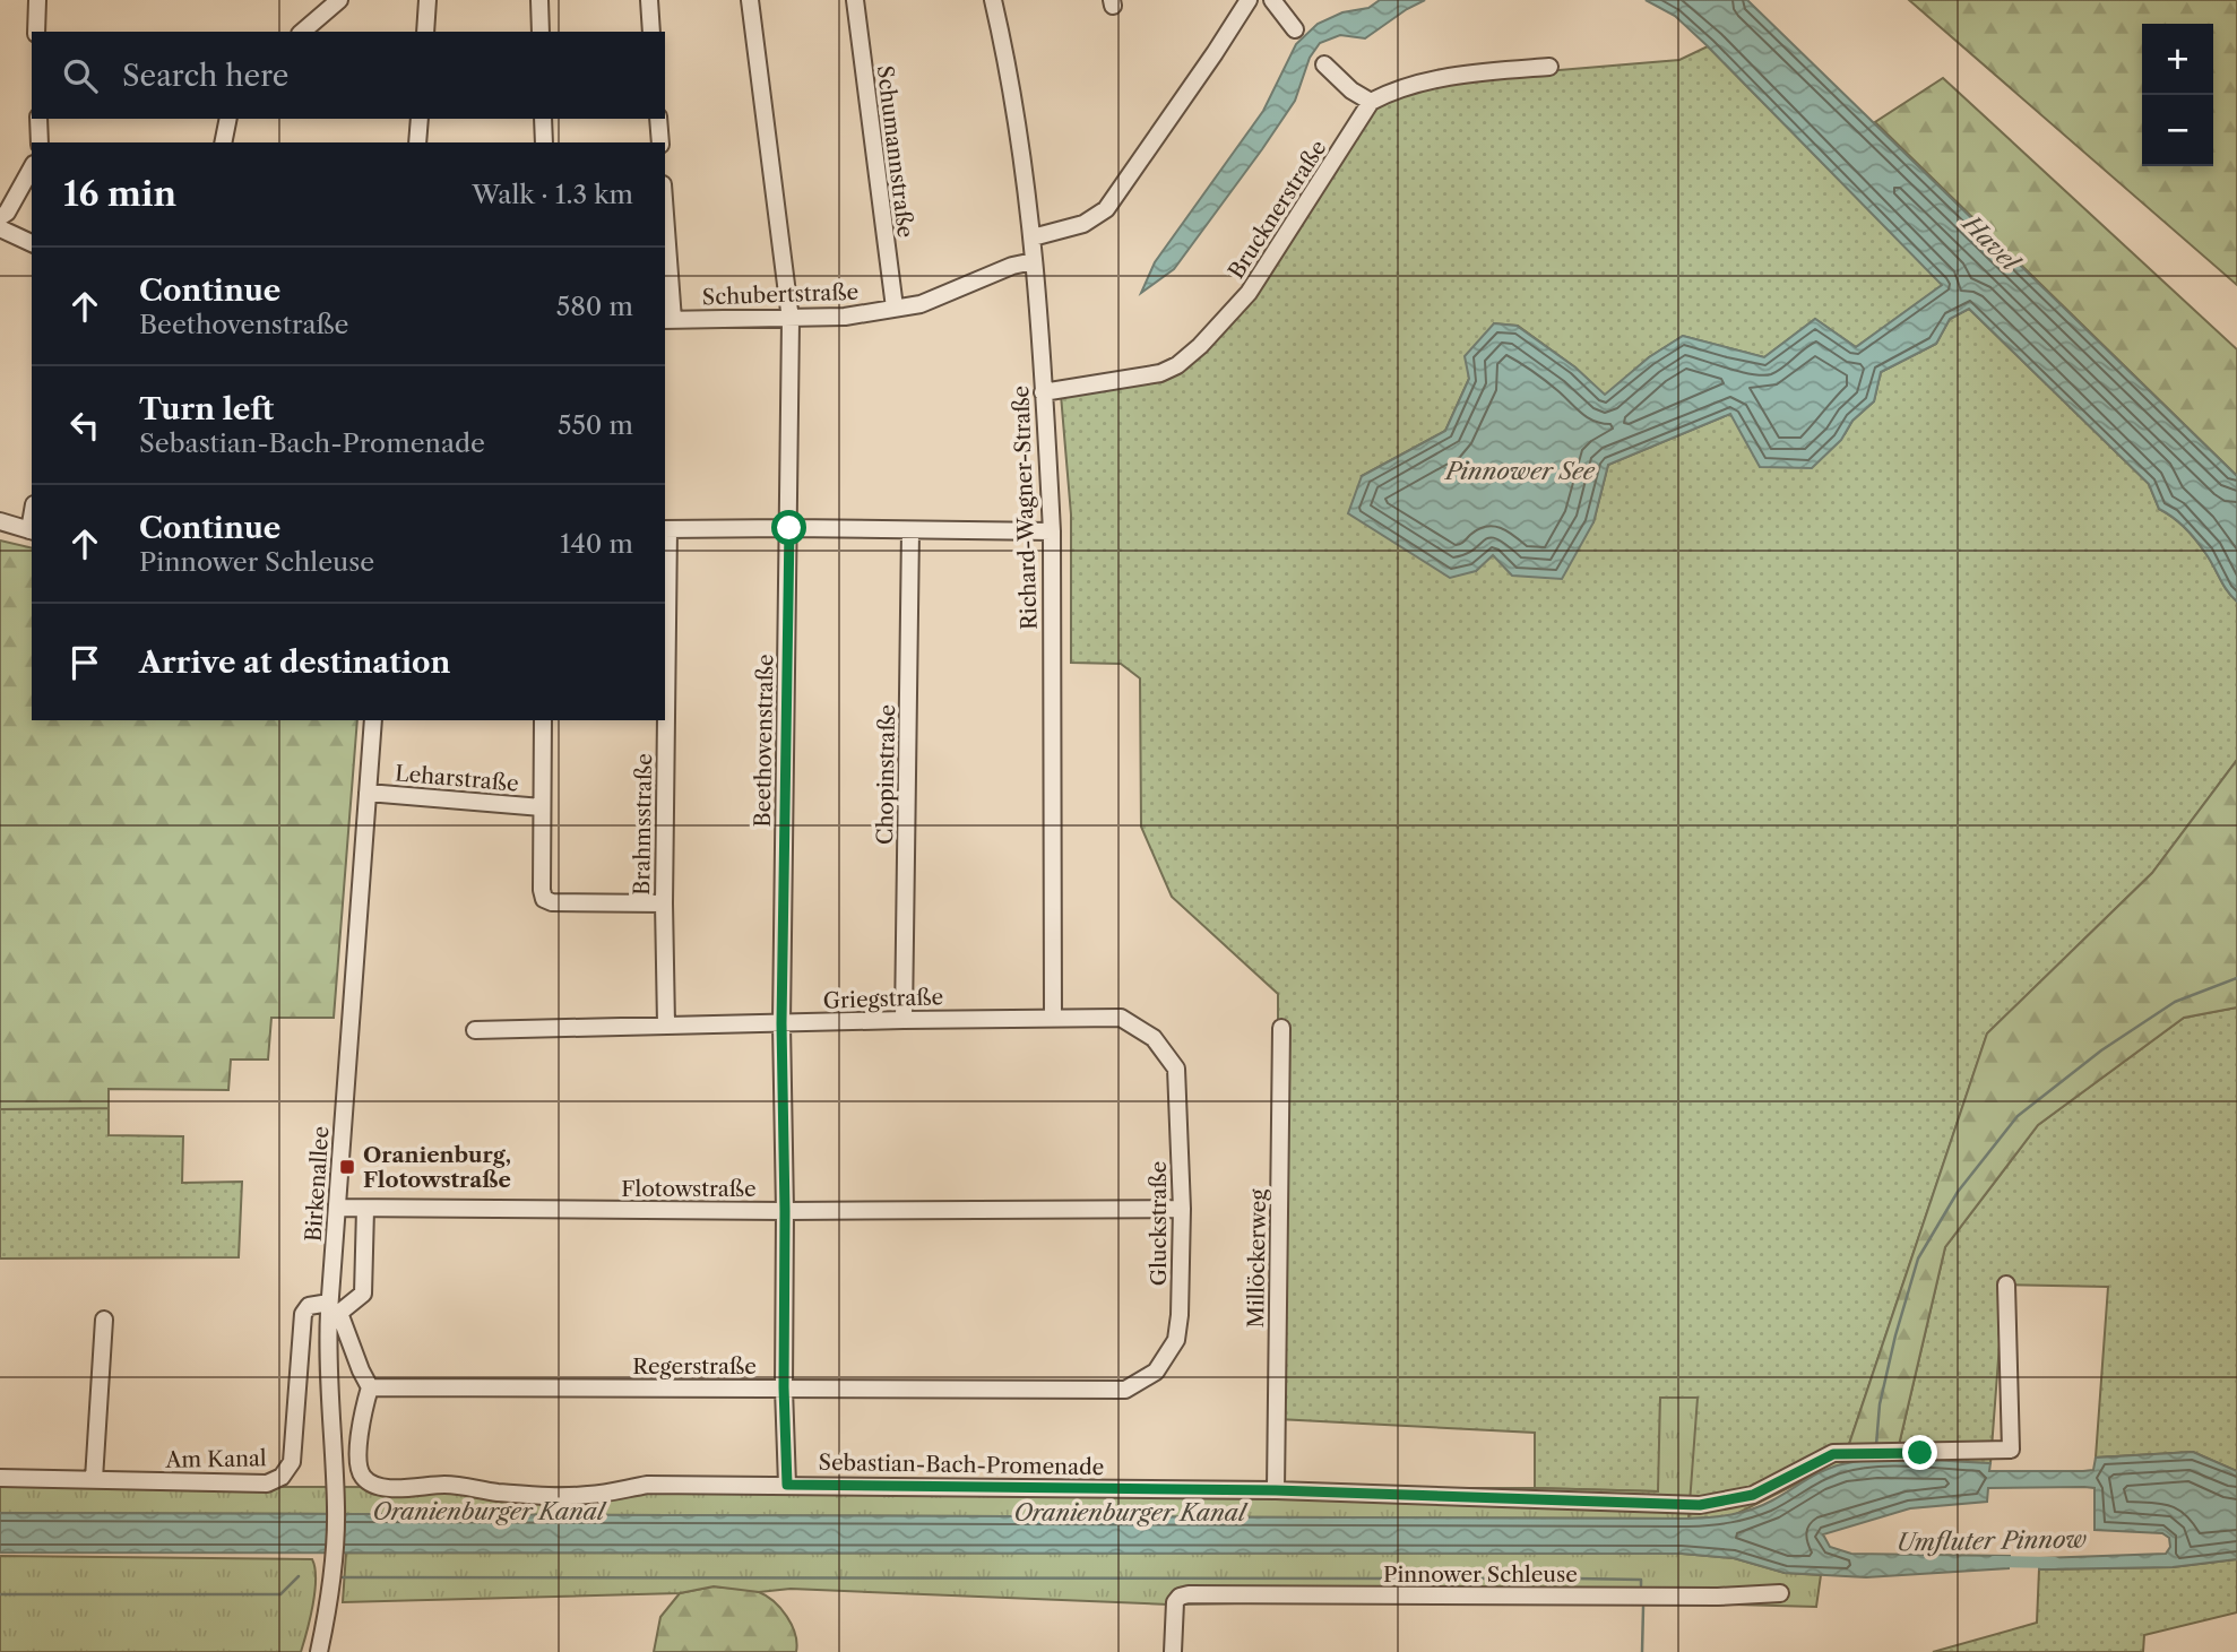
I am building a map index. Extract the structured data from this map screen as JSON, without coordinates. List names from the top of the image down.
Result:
{
  "streets": {
    "street": [
      "Schumannstraße",
      "Brucknerstraße",
      "Schubertstraße",
      "Richard-Wagner-Straße",
      "Beethovenstraße",
      "Chopinstraße",
      "Leharstraße",
      "Brahmsstraße",
      "Griegstraße",
      "Birkenallee",
      "Flotowstraße",
      "Gluckstraße",
      "Millöckerweg",
      "Regerstraße",
      "Am Kanal",
      "Sebastian-Bach-Promenade",
      "Pinnower Schleuse"
    ]
  },
  "crossings": [
    ["Schumannstraße", "Schubertstraße"],
    ["Brucknerstraße", "Richard-Wagner-Straße"],
    ["Schubertstraße", "Richard-Wagner-Straße"],
    ["Schubertstraße", "Beethovenstraße"],
    ["Richard-Wagner-Straße", "Griegstraße"],
    ["Beethovenstraße", "Griegstraße"],
    ["Beethovenstraße", "Flotowstraße"],
    ["Beethovenstraße", "Regerstraße"],
    ["Beethovenstraße", "Sebastian-Bach-Promenade"],
    ["Chopinstraße", "Griegstraße"],
    ["Leharstraße", "Birkenallee"],
    ["Brahmsstraße", "Griegstraße"],
    ["Griegstraße", "Gluckstraße"],
    ["Birkenallee", "Flotowstraße"],
    ["Birkenallee", "Am Kanal"],
    ["Flotowstraße", "Gluckstraße"],
    ["Gluckstraße", "Regerstraße"],
    ["Millöckerweg", "Sebastian-Bach-Promenade"],
    ["Regerstraße", "Sebastian-Bach-Promenade"]
  ],
  "water": [
    "Havel",
    "Pinnower See",
    "Oranienburger Kanal",
    "Umfluter Pinnow"
  ],
  "places": {
    "transit": ["Oranienburg, Flotowstraße"]
  },
  "page": {
    "map_buttons": ["+", "−"],
    "search": "Search here",
    "heading": ["16 min", "Walk · 1.3 km"],
    "list": [
      ["Continue", "Beethovenstraße", "580 m"],
      ["Turn left", "Sebastian-Bach-Promenade", "550 m"],
      ["Continue", "Pinnower Schleuse", "140 m"],
      "Arrive at destination"
    ]
  }
}
